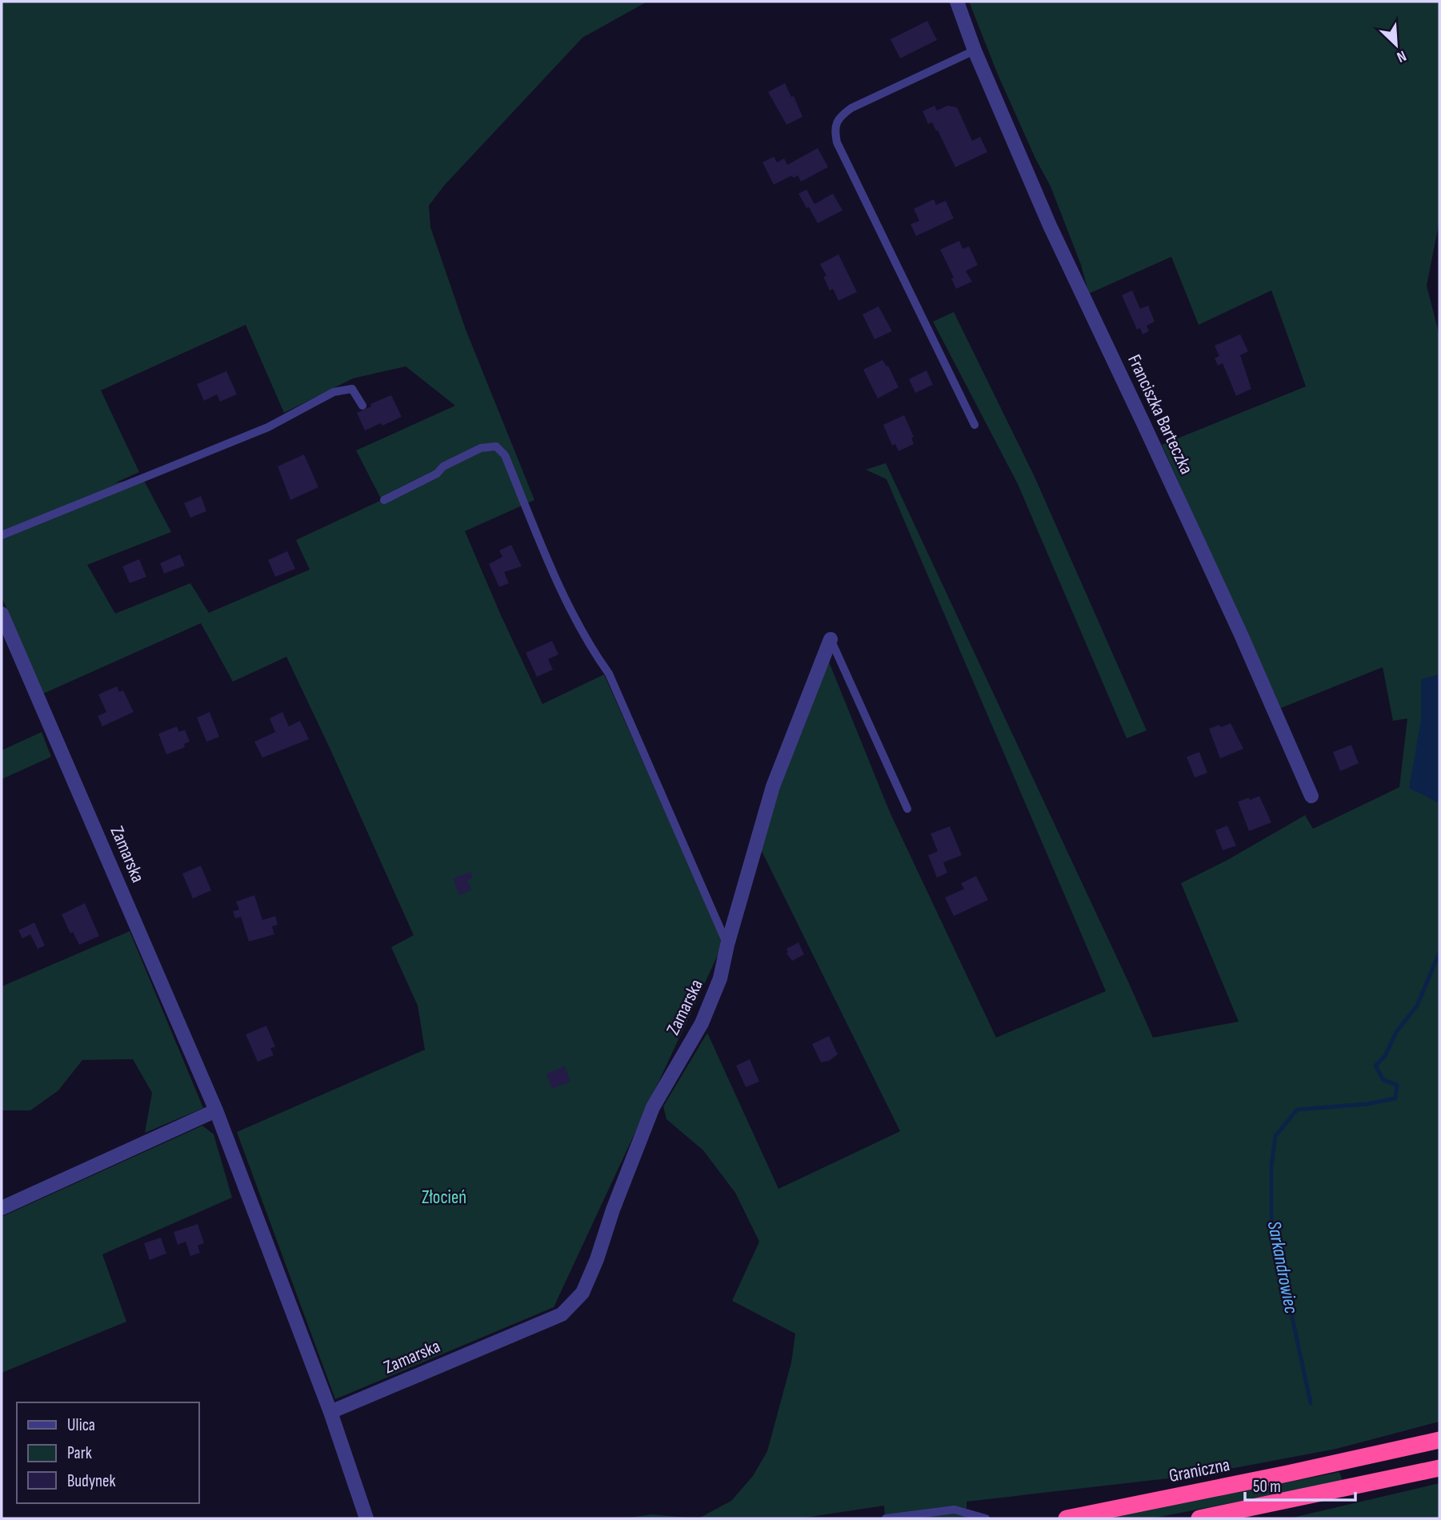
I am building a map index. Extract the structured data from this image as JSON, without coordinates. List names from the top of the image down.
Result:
{
  "streets": {
    "highway": ["Graniczna"],
    "street": ["Franciszka Barteczka", "Zamarska"]
  },
  "water": ["Sarkandrowiec"],
  "parks": ["Złocień"],
  "legend": ["Ulica", "Park", "Budynek"],
  "scale_bar": "50 m",
  "north": "bottom right"
}
